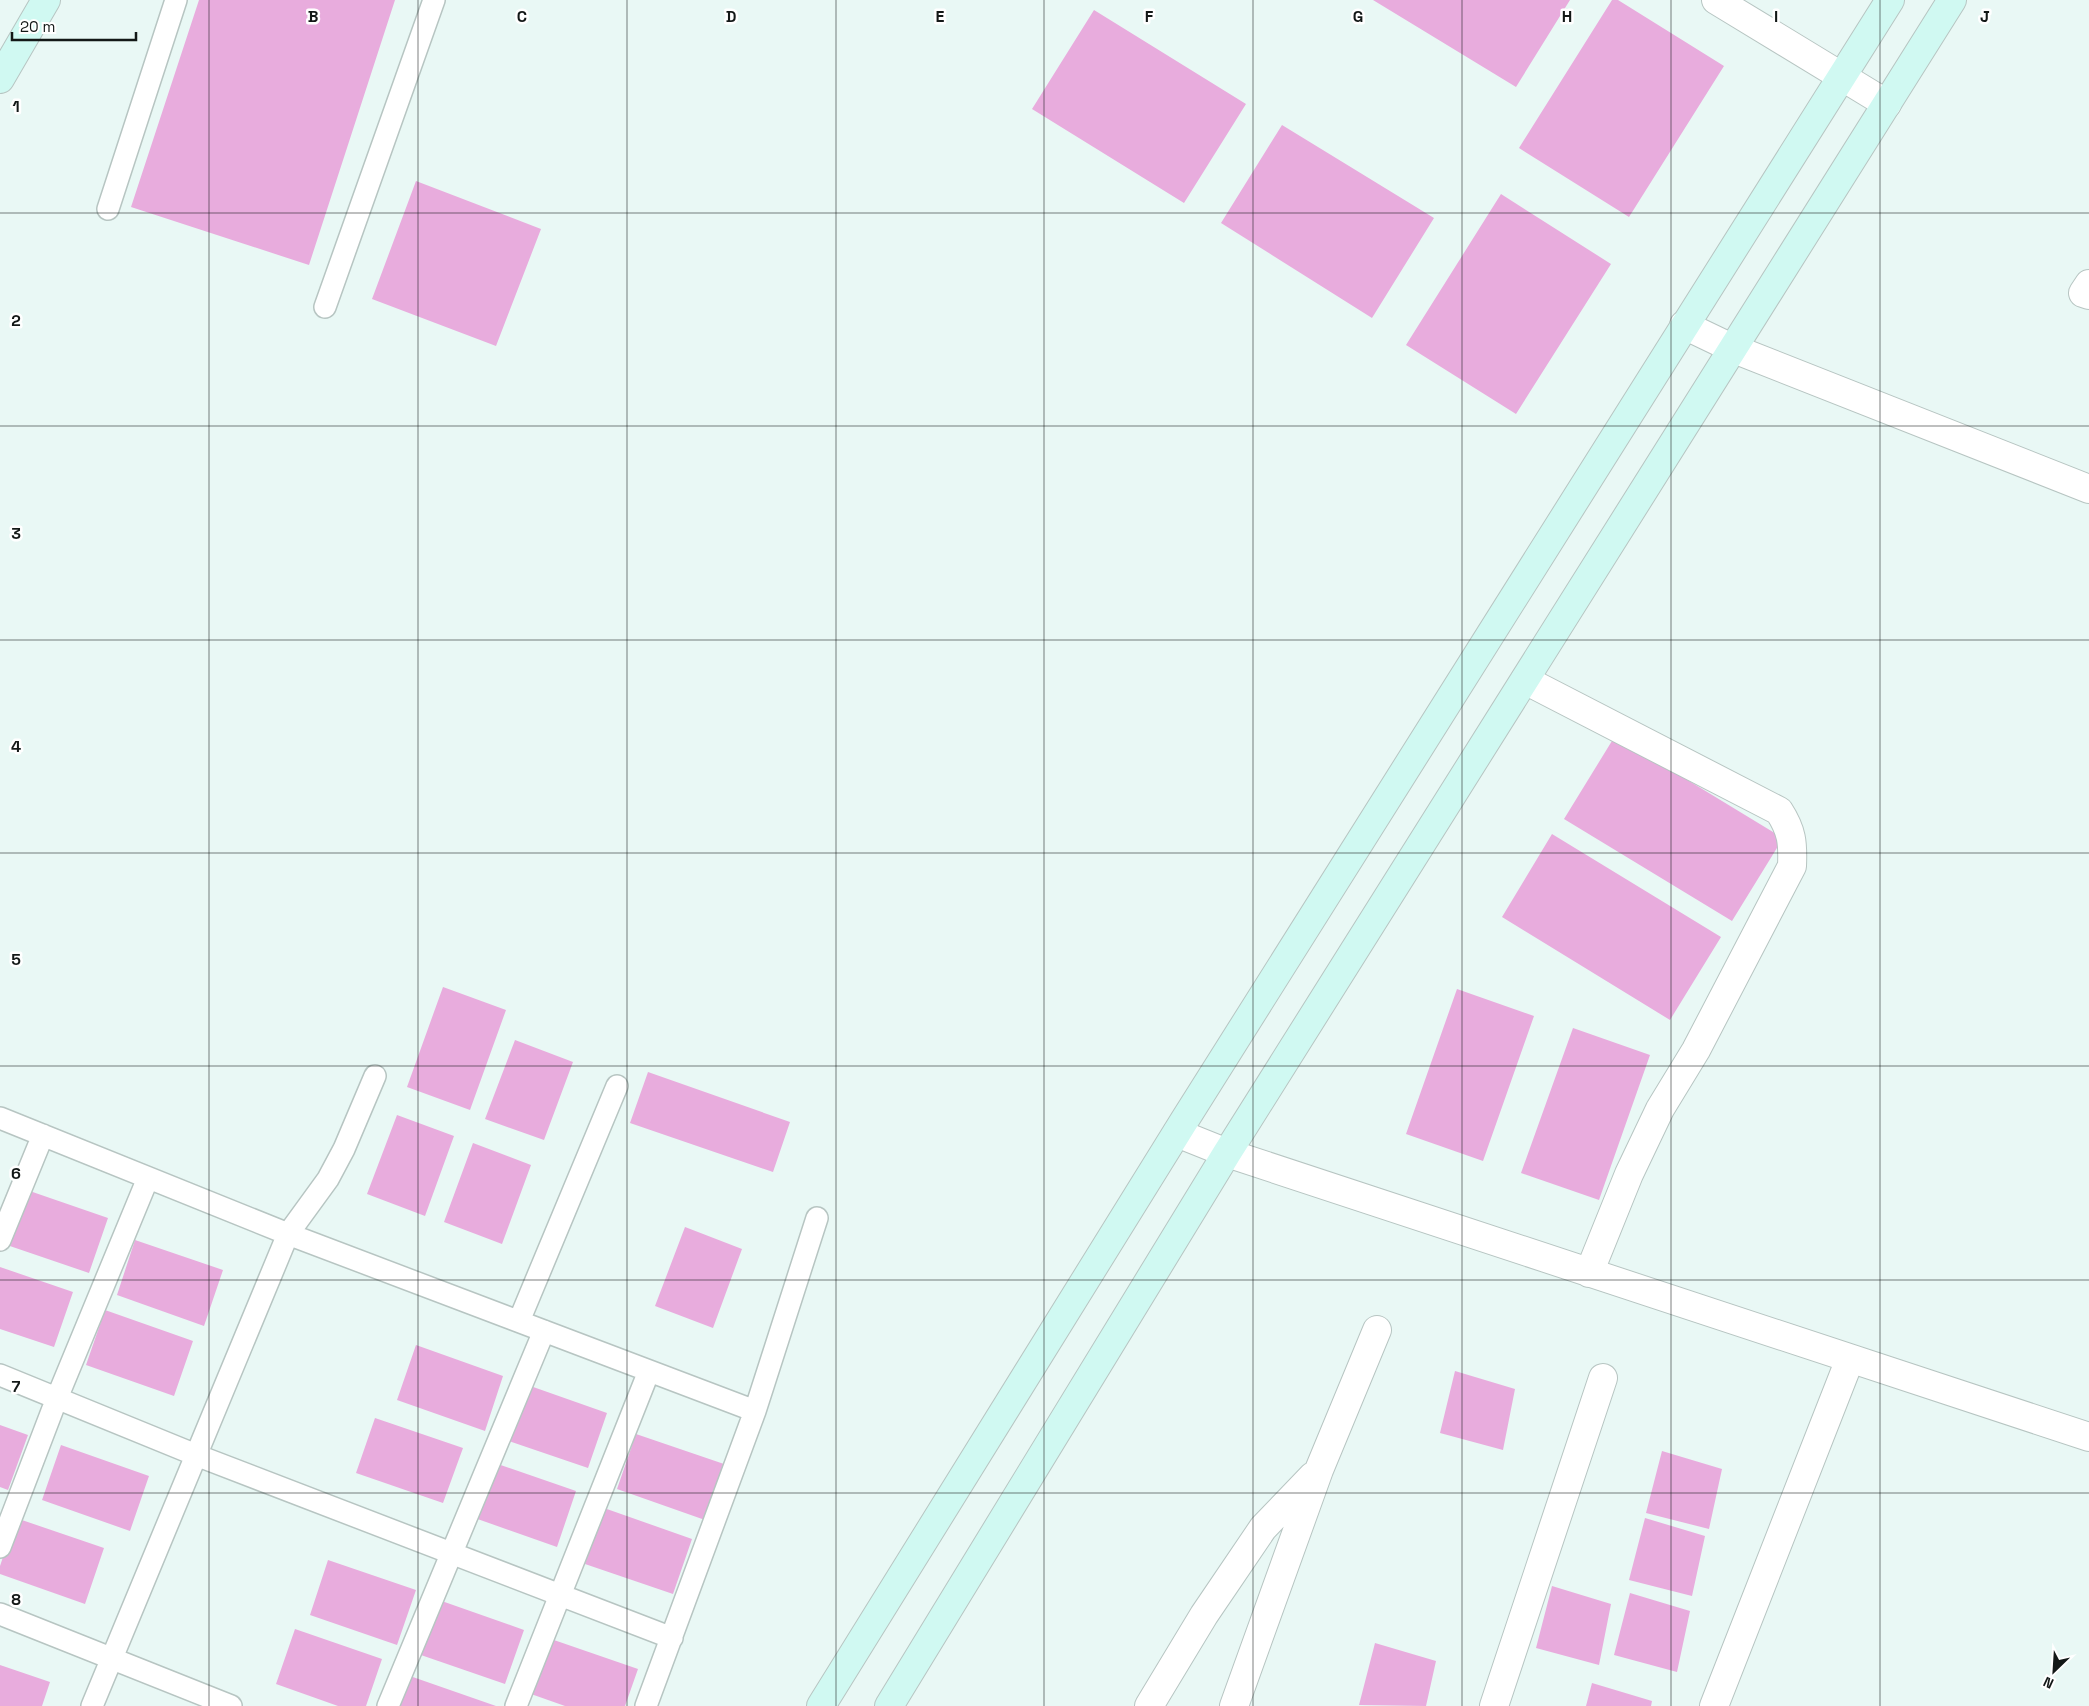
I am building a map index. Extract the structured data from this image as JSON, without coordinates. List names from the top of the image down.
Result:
{
  "scale_bar": "20 m",
  "north": "bottom left",
  "grid": {
    "columns": [
      "B",
      "C",
      "D",
      "E",
      "F",
      "G",
      "H",
      "I",
      "J"
    ],
    "rows": [
      "1",
      "2",
      "3",
      "4",
      "5",
      "6",
      "7",
      "8"
    ]
  }
}
